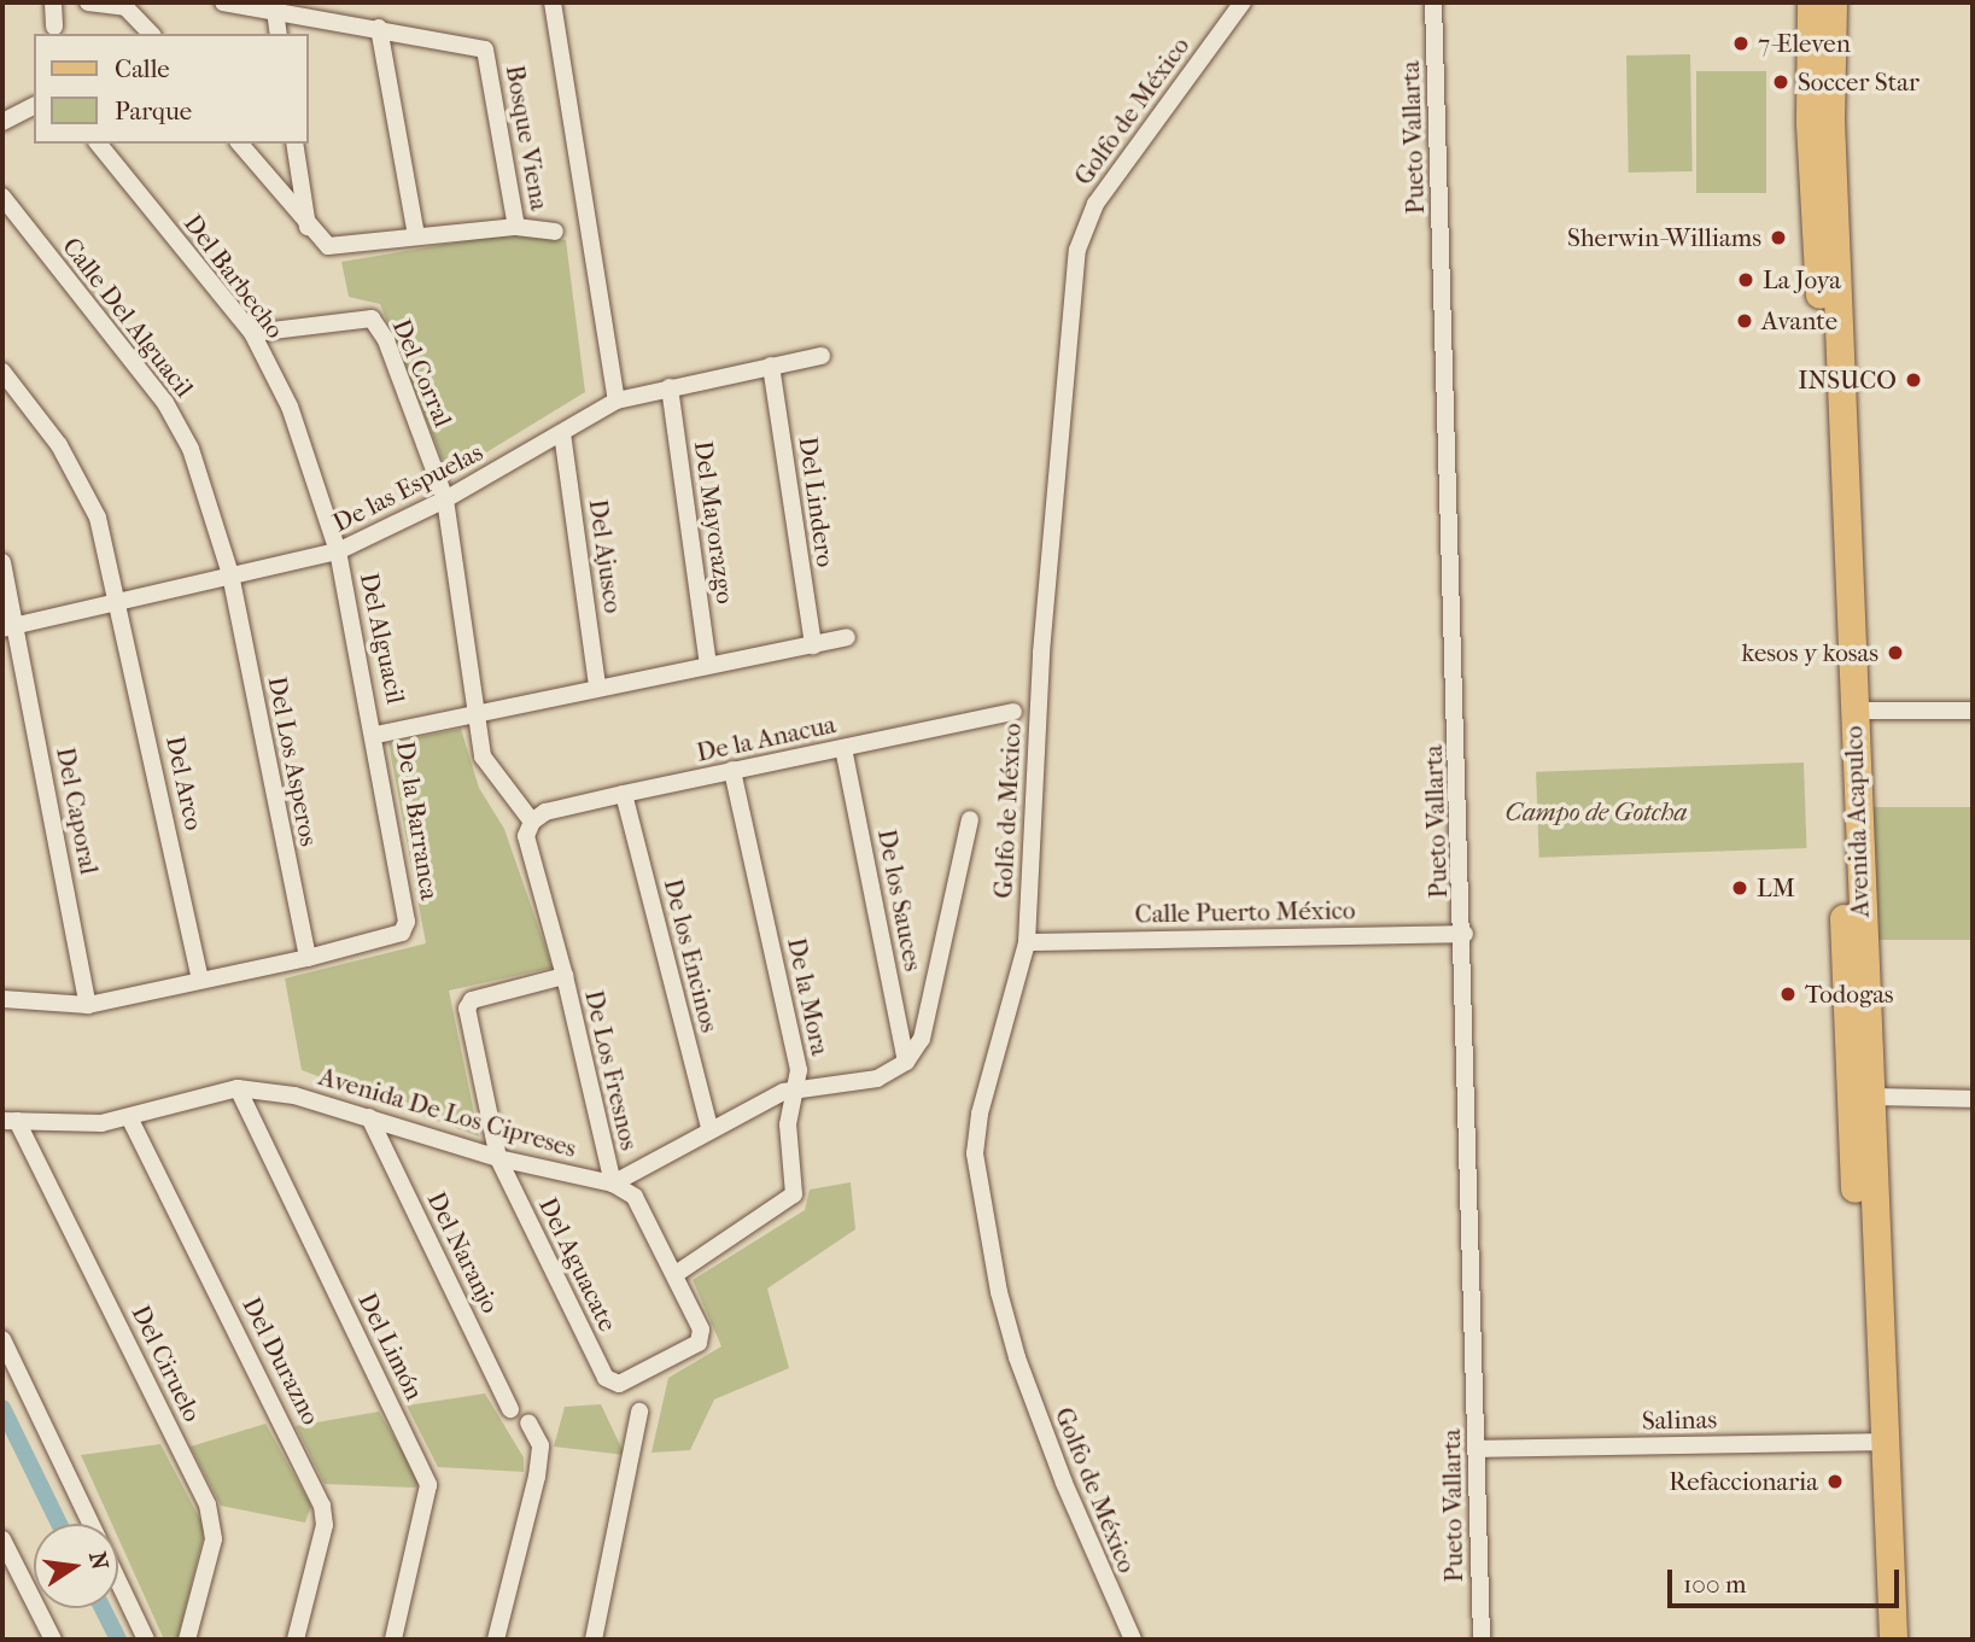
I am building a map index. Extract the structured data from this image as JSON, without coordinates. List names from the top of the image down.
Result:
{
  "streets": {
    "main road": ["Avenida Acapulco"],
    "street": [
      "Golfo de México",
      "Bosque Viena",
      "Pueto Vallarta",
      "Del Barbecho",
      "Calle Del Alguacil",
      "Del Corral",
      "De las Espuelas",
      "Del Lindero",
      "Del Mayorazgo",
      "Del Ajusco",
      "Del Alguacil",
      "De la Anacua",
      "Del Los Asperos",
      "Del Arco",
      "Del Caporal",
      "De la Barranca",
      "De los Sauces",
      "Calle Puerto México",
      "De los Encinos",
      "De la Mora",
      "De Los Fresnos",
      "Avenida De Los Cipreses",
      "Del Naranjo",
      "Del Aguacate",
      "Del Limón",
      "Del Durazno",
      "Del Ciruelo",
      "Salinas"
    ]
  },
  "crossings": [
    ["Golfo de México", "Calle Puerto México"],
    ["Pueto Vallarta", "Calle Puerto México"],
    ["Pueto Vallarta", "Salinas"],
    ["Del Barbecho", "Del Corral"],
    ["Del Barbecho", "De las Espuelas"],
    ["Del Barbecho", "Del Alguacil"],
    ["Calle Del Alguacil", "De las Espuelas"],
    ["Calle Del Alguacil", "Del Los Asperos"],
    ["Del Corral", "De las Espuelas"],
    ["Del Corral", "De la Barranca"],
    ["De las Espuelas", "Del Lindero"],
    ["De las Espuelas", "Del Mayorazgo"],
    ["De las Espuelas", "Del Ajusco"],
    ["De las Espuelas", "Del Alguacil"],
    ["De las Espuelas", "Del Los Asperos"],
    ["De las Espuelas", "Del Arco"],
    ["De las Espuelas", "Del Caporal"],
    ["Del Lindero", "De la Barranca"],
    ["Del Mayorazgo", "De la Barranca"],
    ["Del Ajusco", "De la Barranca"],
    ["Del Alguacil", "De la Barranca"],
    ["De la Anacua", "De los Sauces"],
    ["De la Anacua", "De los Encinos"],
    ["De la Anacua", "De la Mora"],
    ["De la Anacua", "De Los Fresnos"],
    ["Del Los Asperos", "De la Barranca"],
    ["Del Arco", "De la Barranca"],
    ["Del Caporal", "De la Barranca"],
    ["Avenida Acapulco", "Salinas"],
    ["De la Mora", "De Los Fresnos"],
    ["De Los Fresnos", "Avenida De Los Cipreses"],
    ["De Los Fresnos", "Del Aguacate"],
    ["Avenida De Los Cipreses", "Del Naranjo"],
    ["Avenida De Los Cipreses", "Del Aguacate"],
    ["Avenida De Los Cipreses", "Del Limón"],
    ["Avenida De Los Cipreses", "Del Durazno"],
    ["Avenida De Los Cipreses", "Del Ciruelo"]
  ],
  "parks": ["Campo de Gotcha"],
  "places": [
    "7-Eleven",
    "Soccer Star",
    "Sherwin-Williams",
    "La Joya",
    "Avante",
    "INSUCO",
    "kesos y kosas",
    "LM",
    "Todogas",
    "Refaccionaria"
  ],
  "legend": ["Calle", "Parque"],
  "scale_bar": "100 m",
  "north": "right"
}
